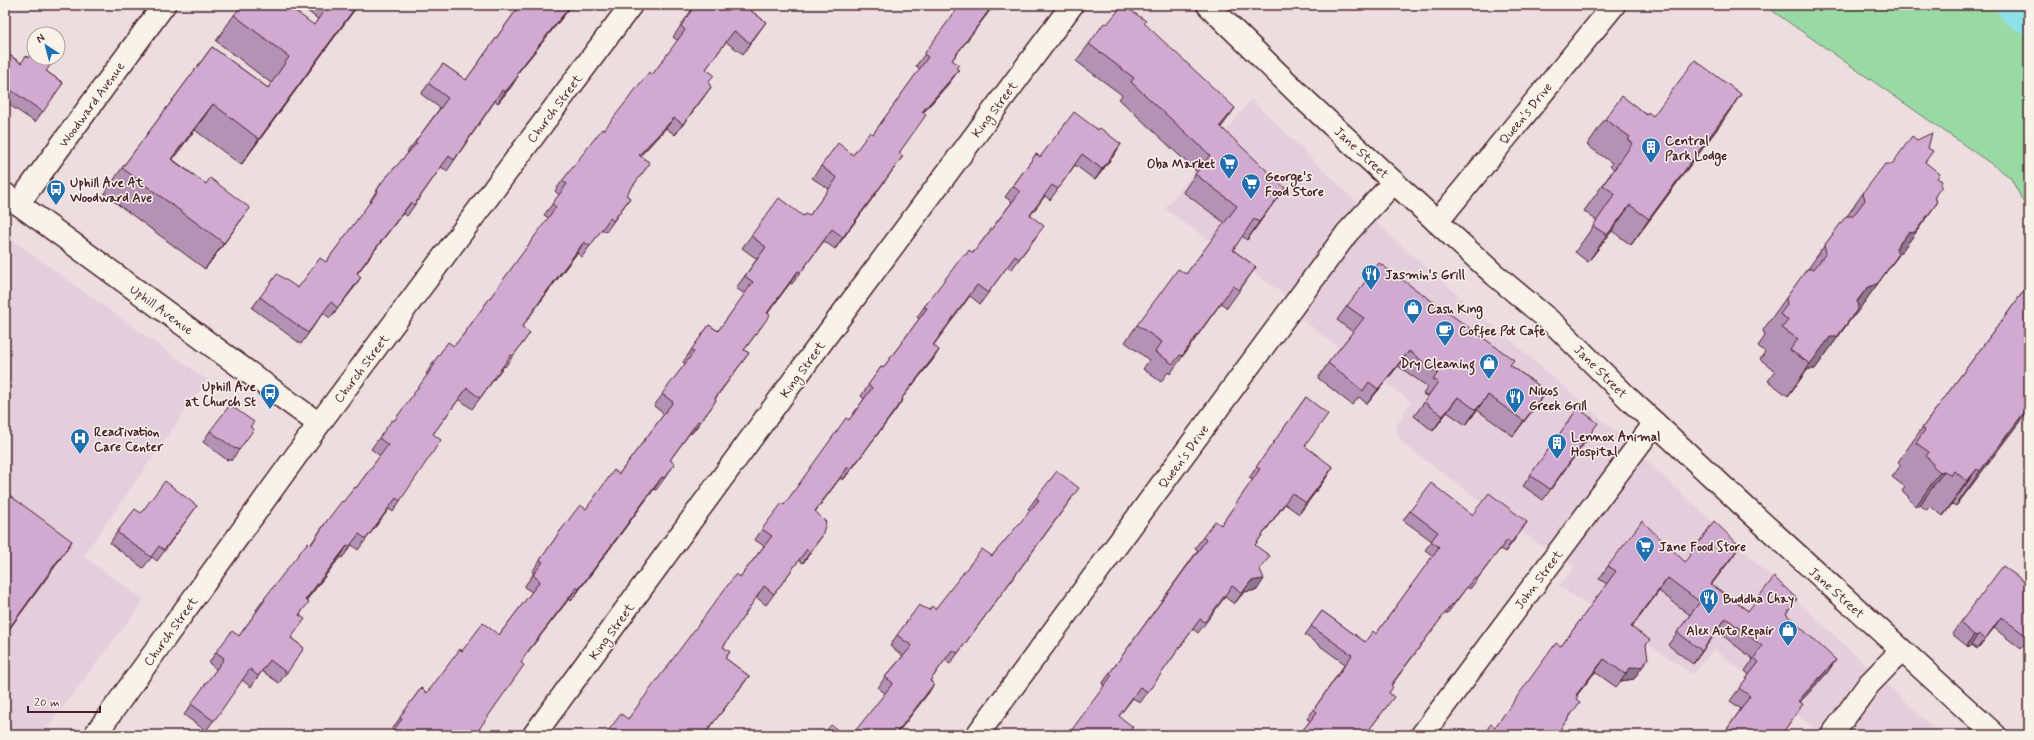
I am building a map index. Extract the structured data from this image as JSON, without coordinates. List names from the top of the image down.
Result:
{
  "streets": {
    "street": [
      "Woodward Avenue",
      "Church Street",
      "King Street",
      "Queen's Drive",
      "Jane Street",
      "Uphill Avenue",
      "John Street"
    ]
  },
  "crossings": [
    ["Woodward Avenue", "Uphill Avenue"],
    ["Church Street", "Uphill Avenue"],
    ["Queen's Drive", "Jane Street"],
    ["Jane Street", "John Street"]
  ],
  "places": {
    "building": ["Central Park Lodge", "Lennox Animal Hospital"],
    "supermarket": ["Oba Market", "George's Food Store", "Jane Food Store"],
    "bus stop": ["Uphill Ave At Woodward Ave", "Uphill Ave at Church St"],
    "restaurant": ["Jasmin's Grill", "Nikos Greek Grill", "Buddha Chay"],
    "shop": ["Cash King", "Dry Cleaning", "Alex Auto Repair"],
    "cafe": ["Coffee Pot Cafe"],
    "hospital": ["Reactivation Care Center"]
  },
  "scale_bar": "20 m",
  "north": "top left"
}
